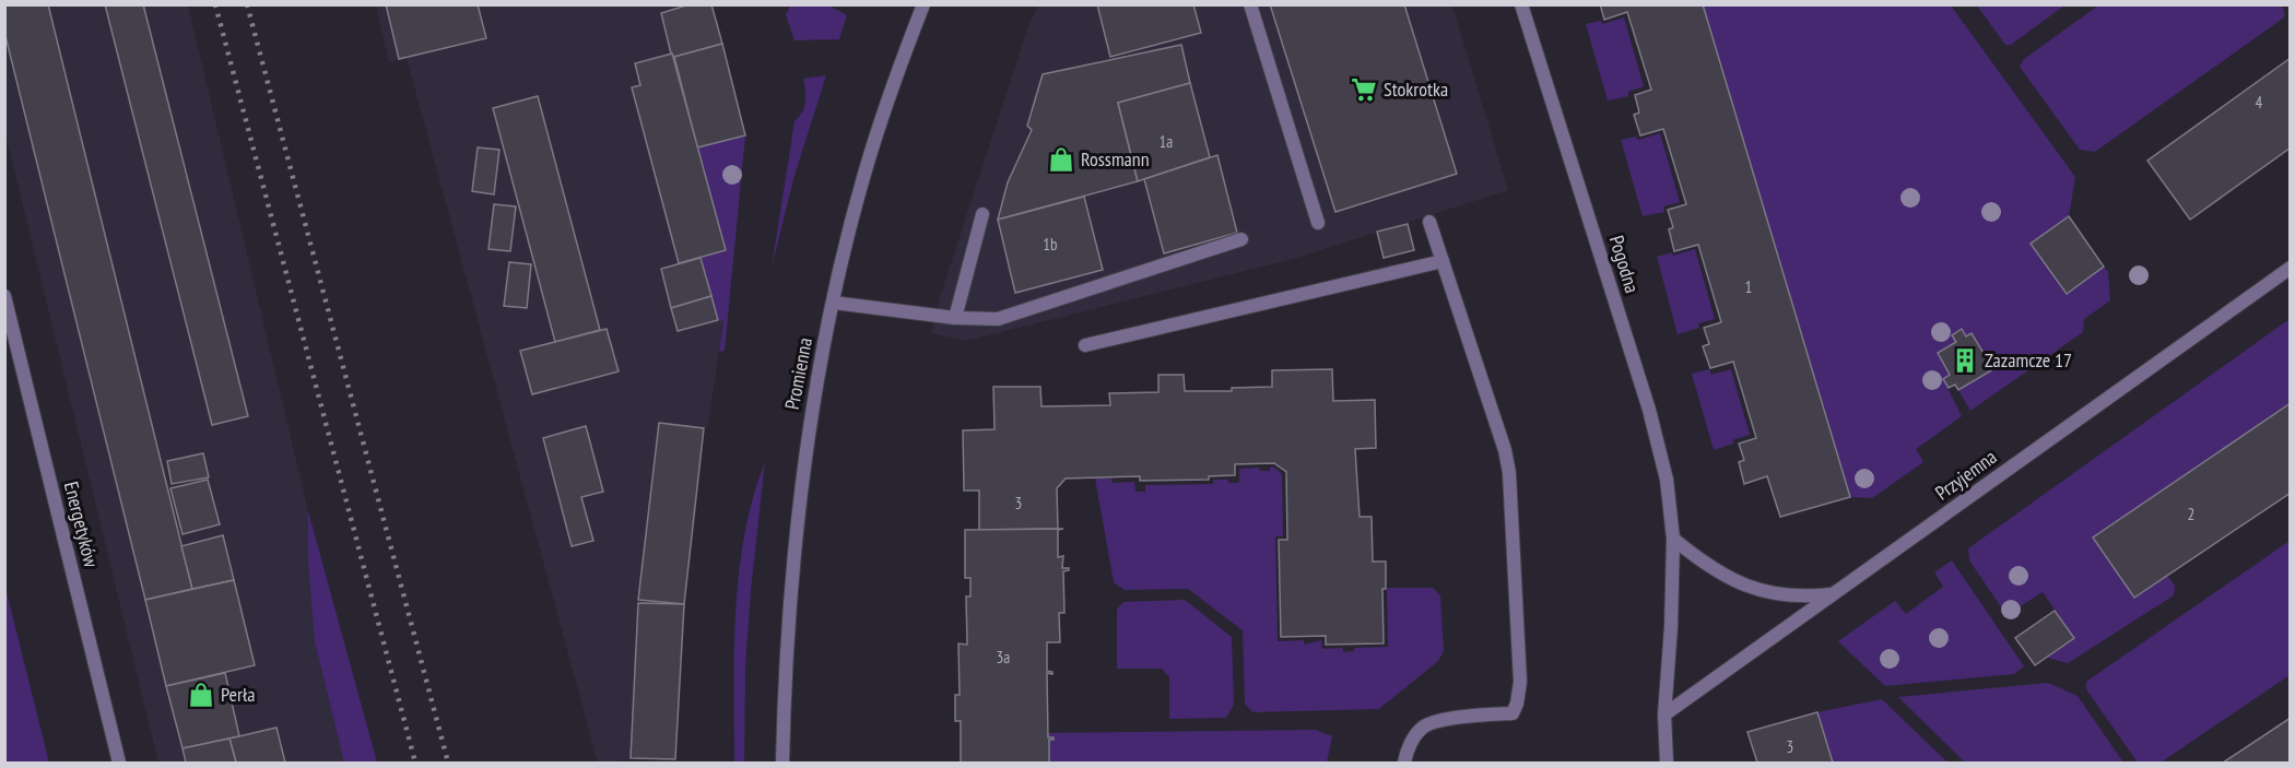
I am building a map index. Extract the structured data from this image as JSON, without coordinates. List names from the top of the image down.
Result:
{
  "streets": {
    "street": [
      "Pogodna",
      "Promienna",
      "Przyjemna",
      "Energetyków"
    ]
  },
  "crossings": [
    ["Pogodna", "Przyjemna"]
  ],
  "places": {
    "supermarket": ["Stokrotka"],
    "shop": ["Rossmann", "Perła"],
    "building": ["Zazamcze 17"]
  },
  "house_numbers": [
    "4",
    "1a",
    "1b",
    "1",
    "3",
    "2",
    "3a",
    "3"
  ]
}
